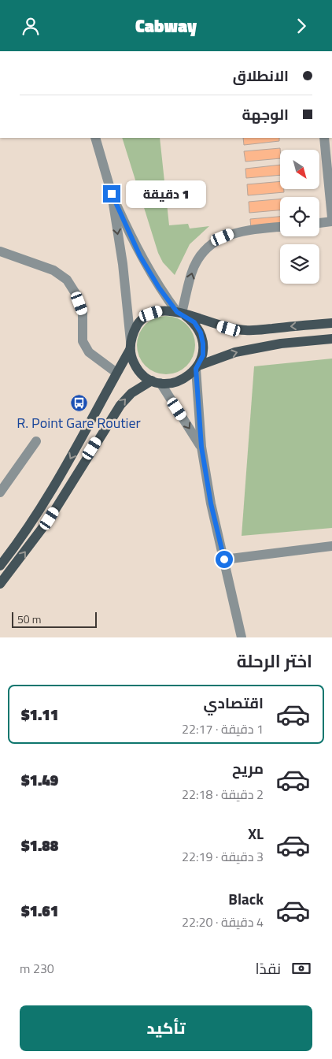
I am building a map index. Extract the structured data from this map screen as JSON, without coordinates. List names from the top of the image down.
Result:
{
  "places": {
    "bus stop": ["R. Point Gare Routier"]
  },
  "scale_bar": "50 m",
  "north": "bottom right",
  "page": {
    "header": "Cabway",
    "banner": ["الانطلاق", "الوجهة"],
    "bubble": "1 دقيقة",
    "scale": "50 m",
    "heading": "اختر الرحلة",
    "list": [
      {
        "name": "اقتصادي",
        "note": "1 دقيقة · 22:17",
        "value": "$1.11"
      },
      {
        "name": "مريح",
        "note": "2 دقيقة · 22:18",
        "value": "$1.49"
      },
      {
        "name": "XL",
        "note": "3 دقيقة · 22:19",
        "value": "$1.88"
      },
      {
        "name": "Black",
        "note": "4 دقيقة · 22:20",
        "value": "$1.61"
      }
    ],
    "pay": ["نقدًا", "230 m"],
    "buttons": "تأكيد"
  }
}
